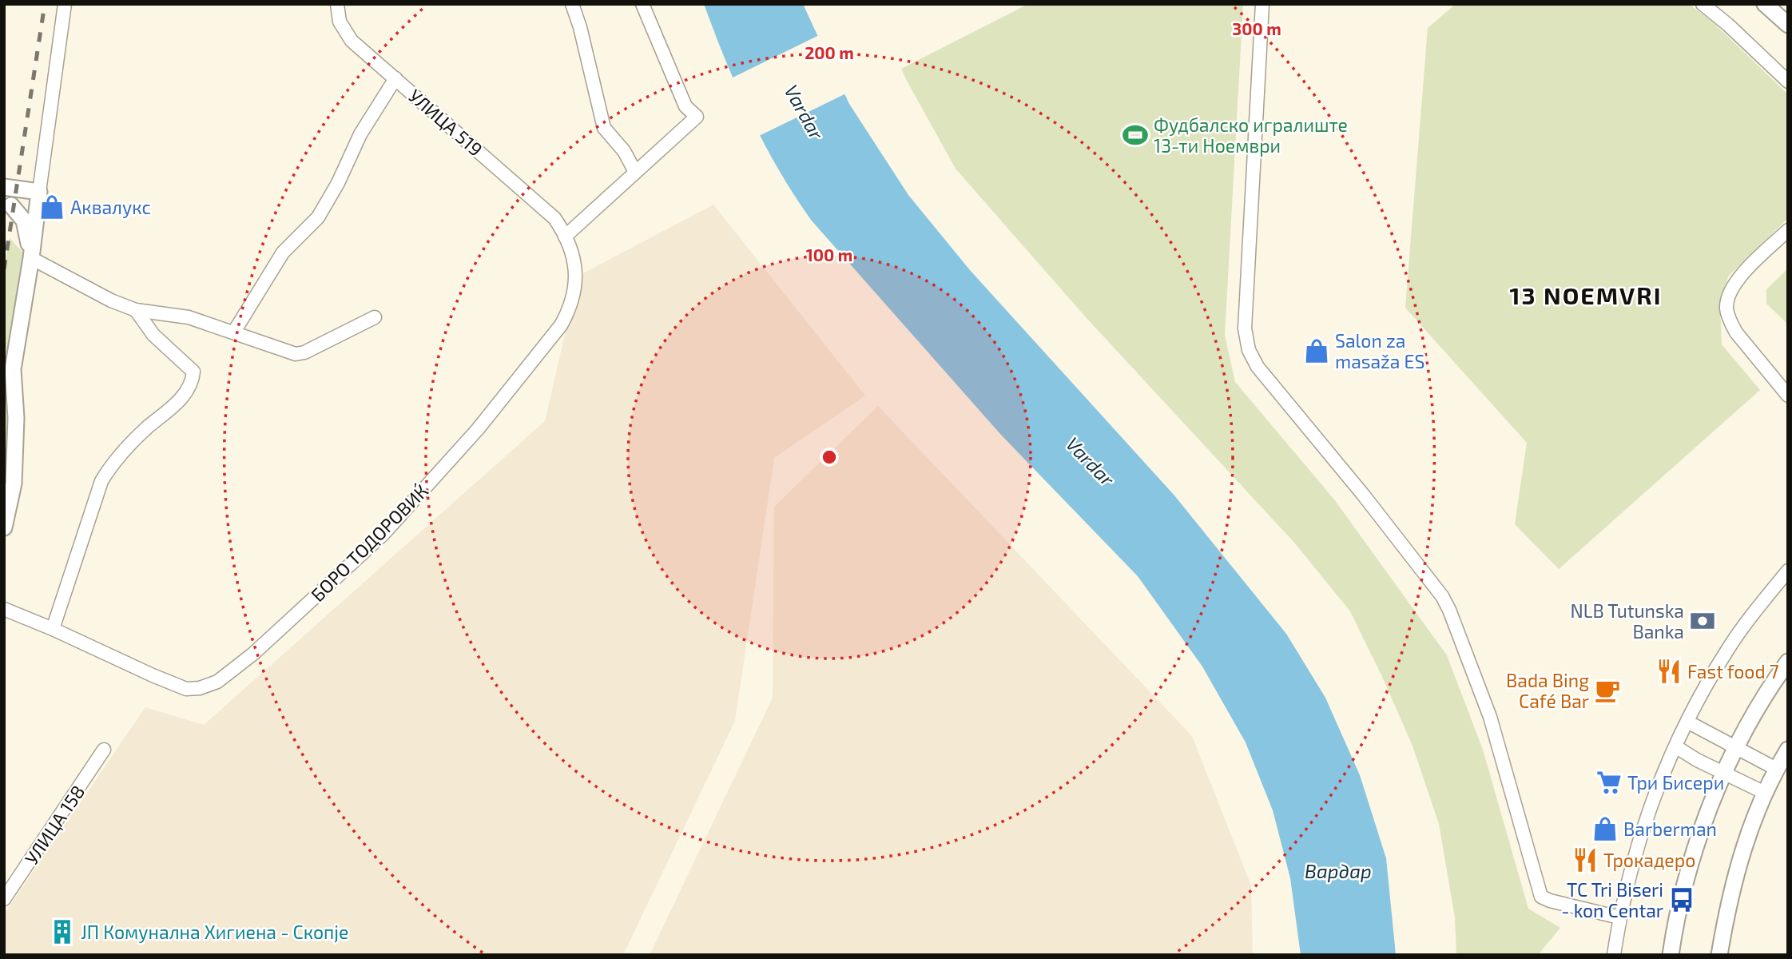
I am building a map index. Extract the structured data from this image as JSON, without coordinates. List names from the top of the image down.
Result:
{
  "streets": {
    "street": ["УЛИЦА 519", "БОРО ТОДОРОВИЌ", "УЛИЦА 158"]
  },
  "crossings": [
    ["УЛИЦА 519", "БОРО ТОДОРОВИЌ"]
  ],
  "districts": ["13 NOEMVRI"],
  "water": ["Vardar", "Вардар"],
  "places": {
    "sports": ["Фудбалско игралиште 13-ти Ноември"],
    "shop": ["Аквалукс", "Salon za masaža ES", "Barberman"],
    "bank": ["NLB Tutunska Banka"],
    "restaurant": ["Fast food 7", "Трокадеро"],
    "cafe": ["Bada Bing Café Bar"],
    "supermarket": ["Три Бисери"],
    "bus stop": ["TC Tri Biseri - kon Centar"],
    "building": ["ЈП Комунална Хигиена - Скопје"]
  },
  "rings": ["300 m", "200 m", "100 m"]
}
